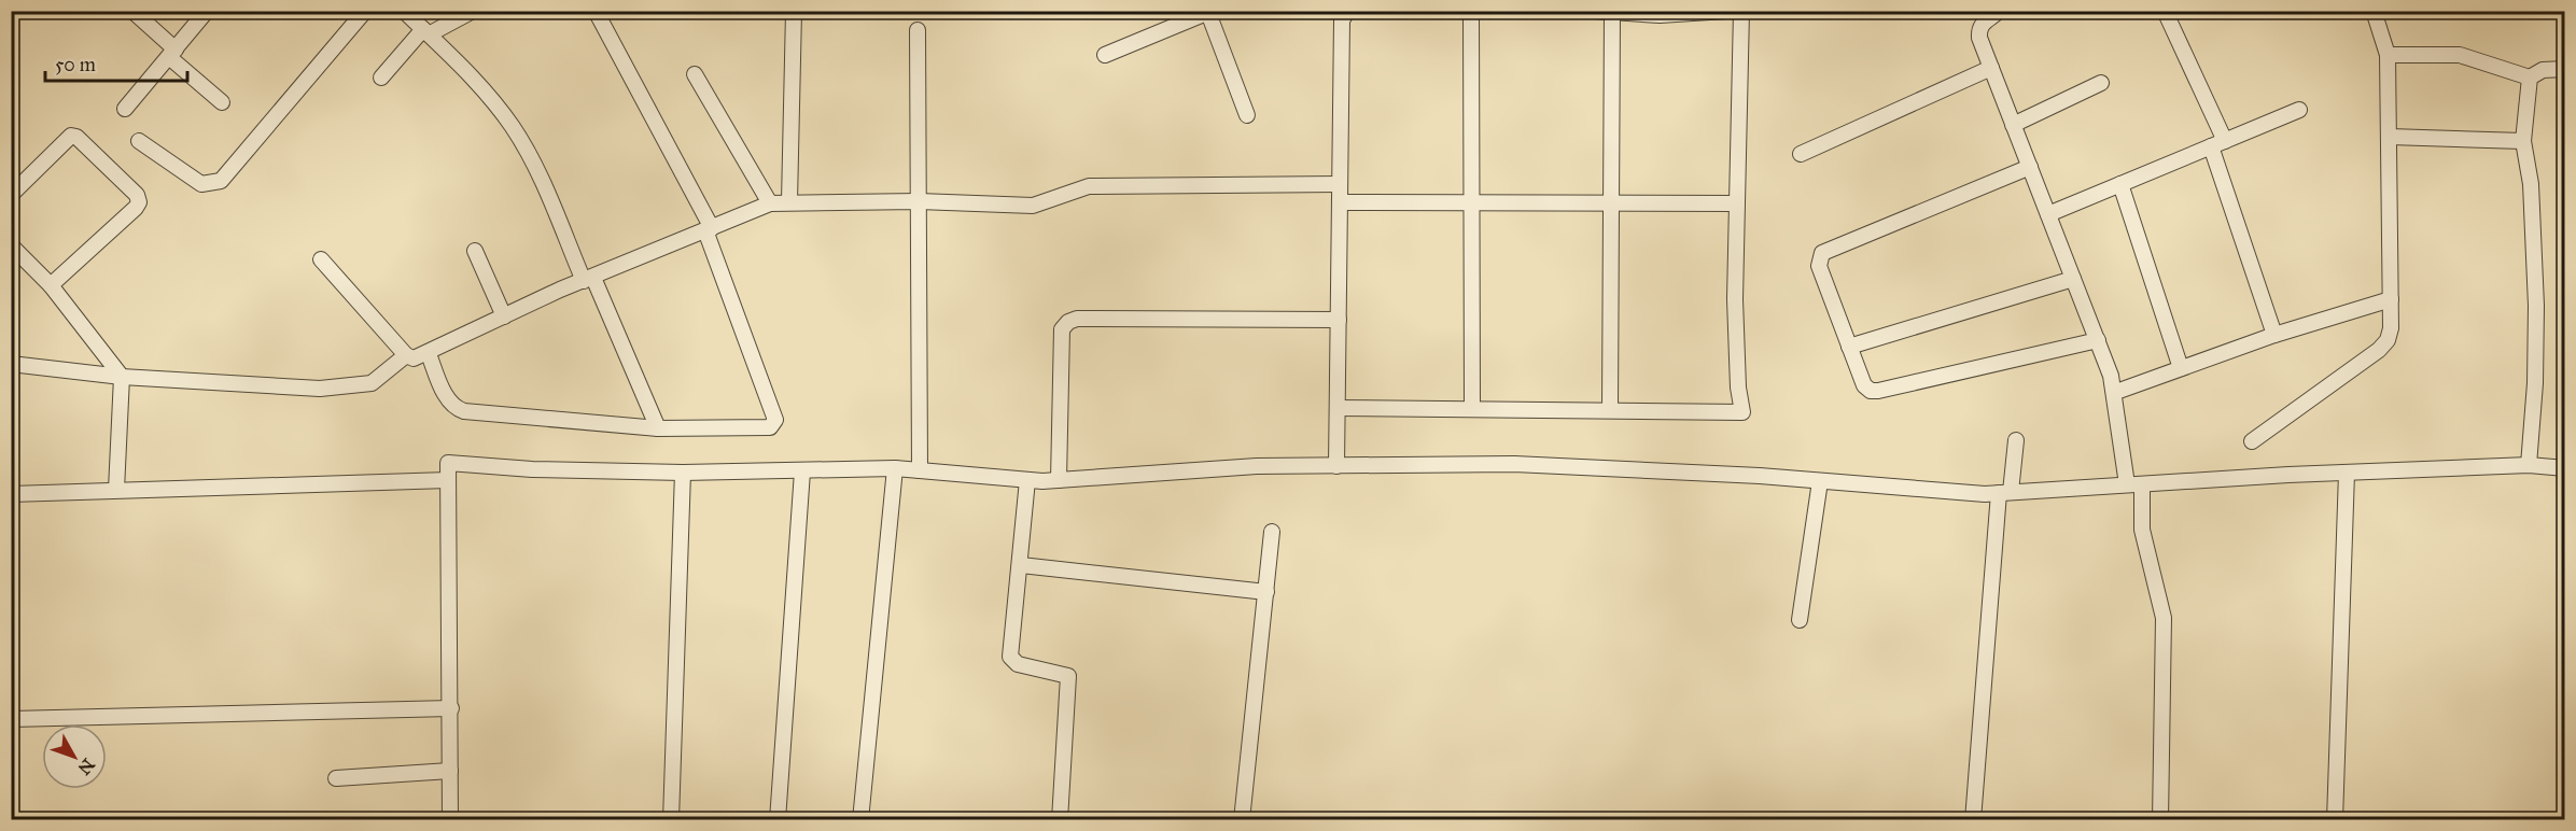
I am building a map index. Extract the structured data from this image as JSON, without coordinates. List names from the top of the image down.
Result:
{
  "scale_bar": "50 m",
  "north": "bottom right"
}
